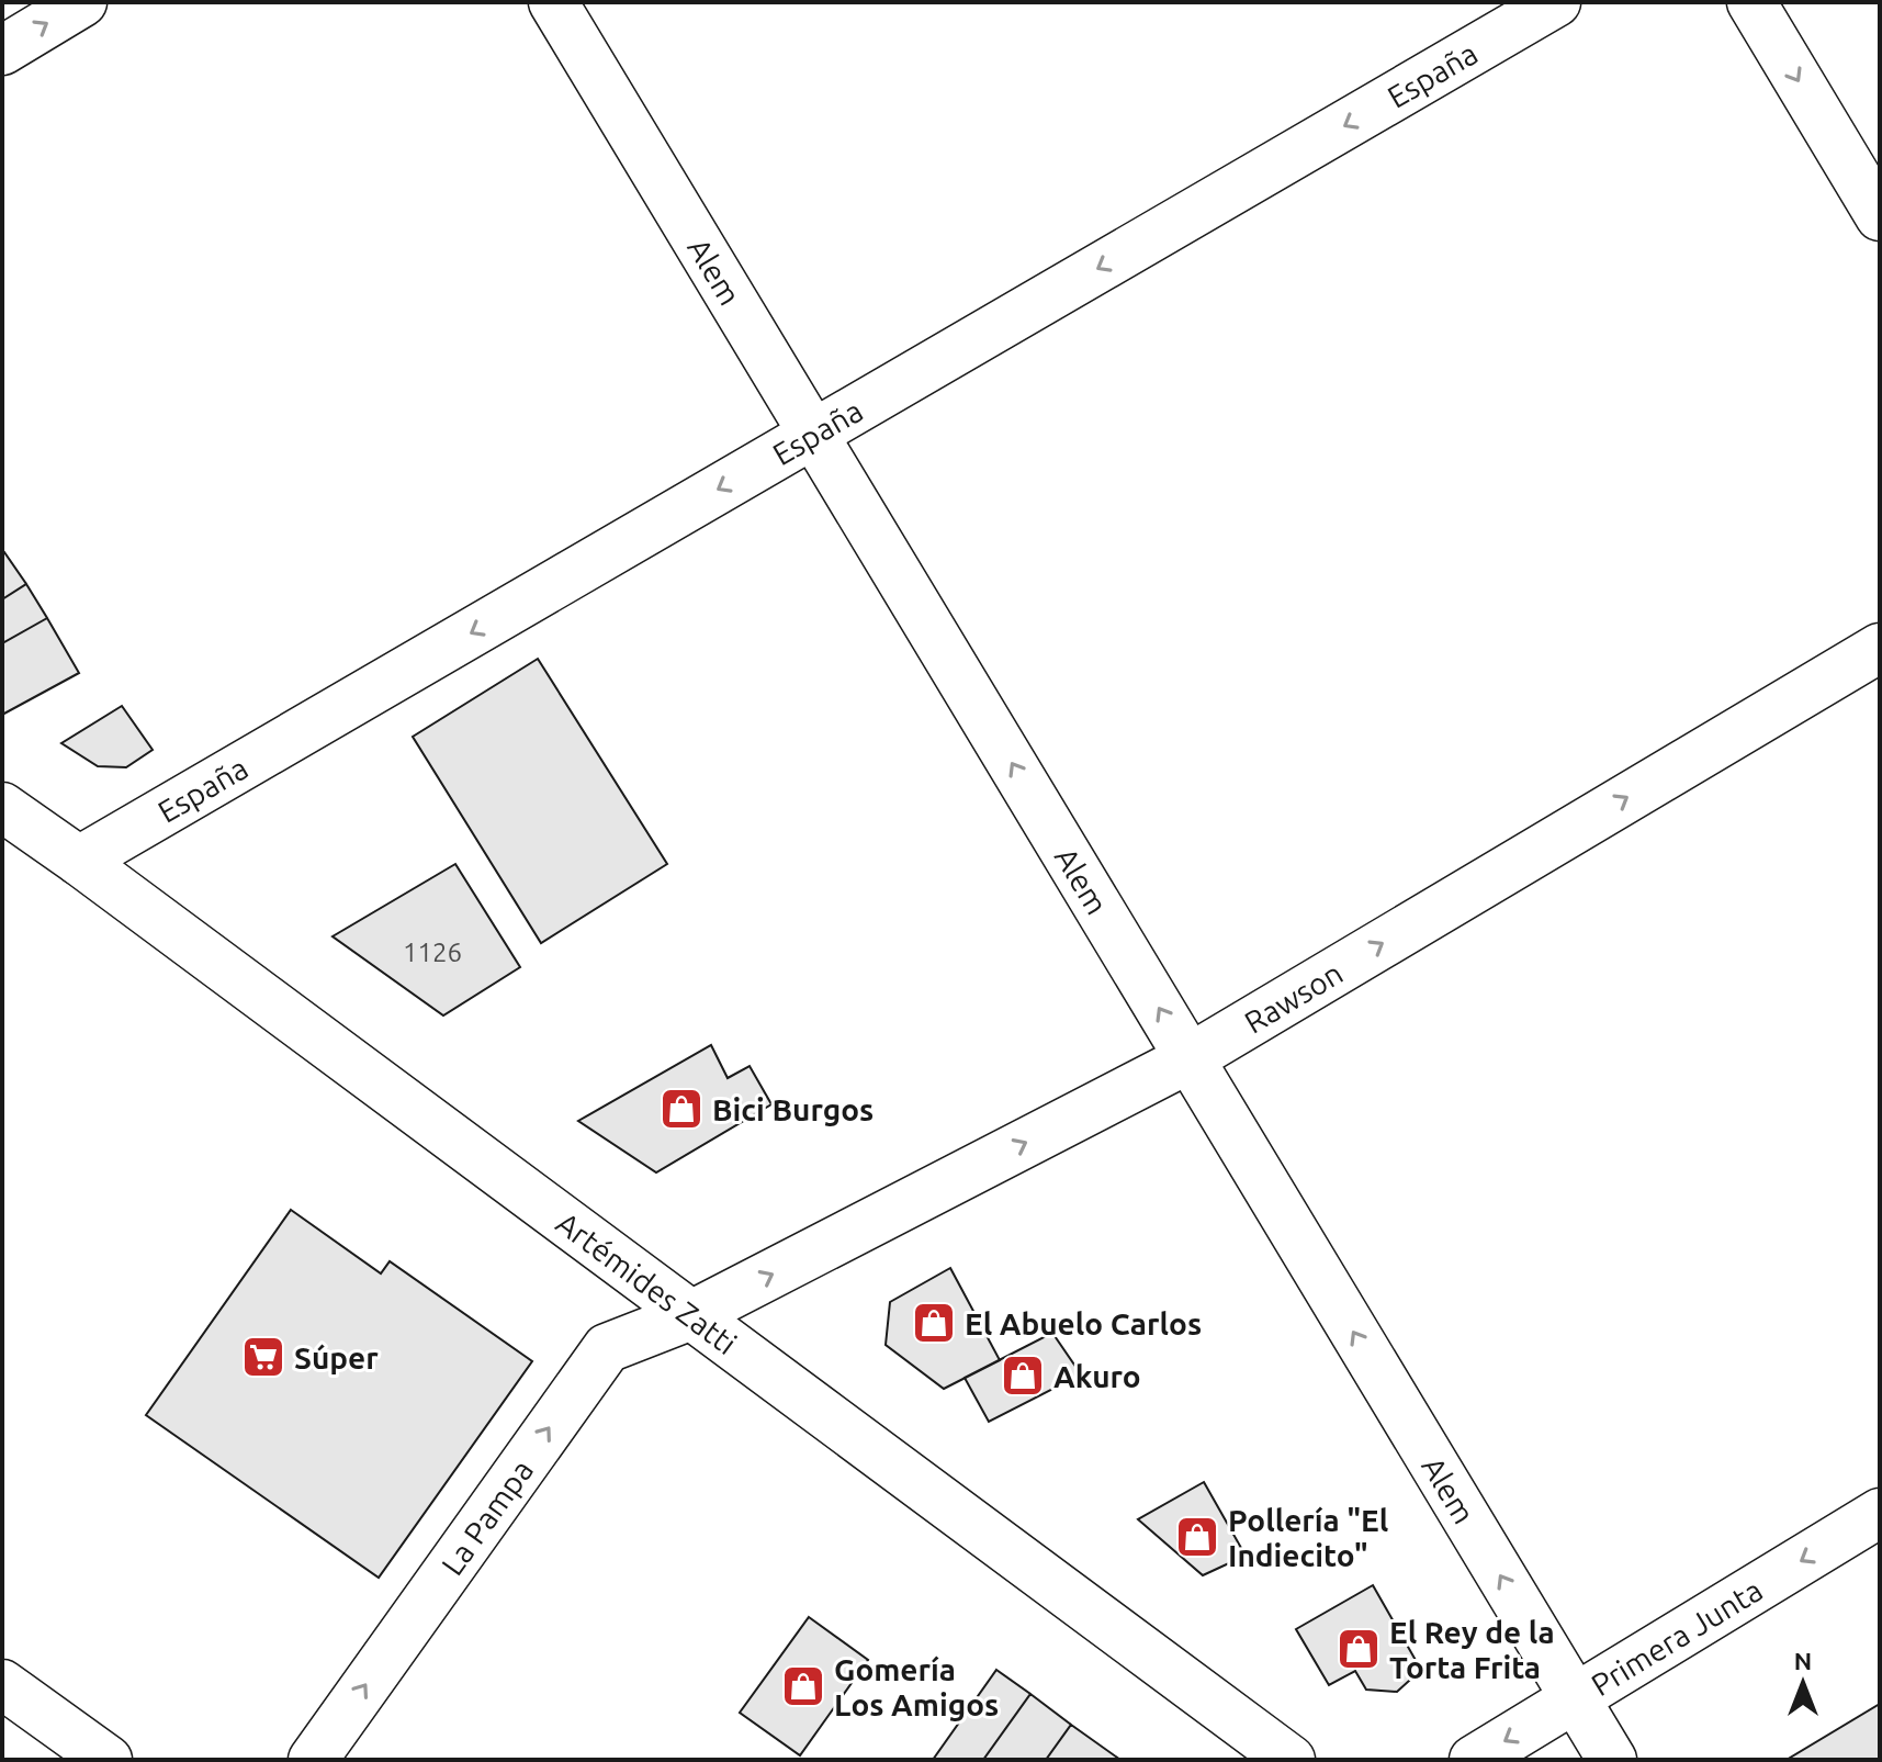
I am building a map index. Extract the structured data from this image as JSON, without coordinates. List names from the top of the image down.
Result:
{
  "streets": {
    "street": [
      "España",
      "Alem",
      "Rawson",
      "Artémides Zatti",
      "La Pampa",
      "Primera Junta"
    ]
  },
  "crossings": [
    ["España", "Alem"],
    ["España", "Artémides Zatti"],
    ["Alem", "Rawson"],
    ["Alem", "Primera Junta"],
    ["Rawson", "Artémides Zatti"],
    ["Rawson", "La Pampa"],
    ["Artémides Zatti", "La Pampa"]
  ],
  "one_way": [
    "España",
    "Alem",
    "Rawson",
    "La Pampa",
    "Primera Junta"
  ],
  "places": {
    "shop": [
      "Bici Burgos",
      "El Abuelo Carlos",
      "Akuro",
      "Pollería \"El Indiecito\"",
      "El Rey de la Torta Frita",
      "Gomería Los Amigos"
    ],
    "supermarket": ["Súper"]
  },
  "house_numbers": ["1126"],
  "north": "top"
}
